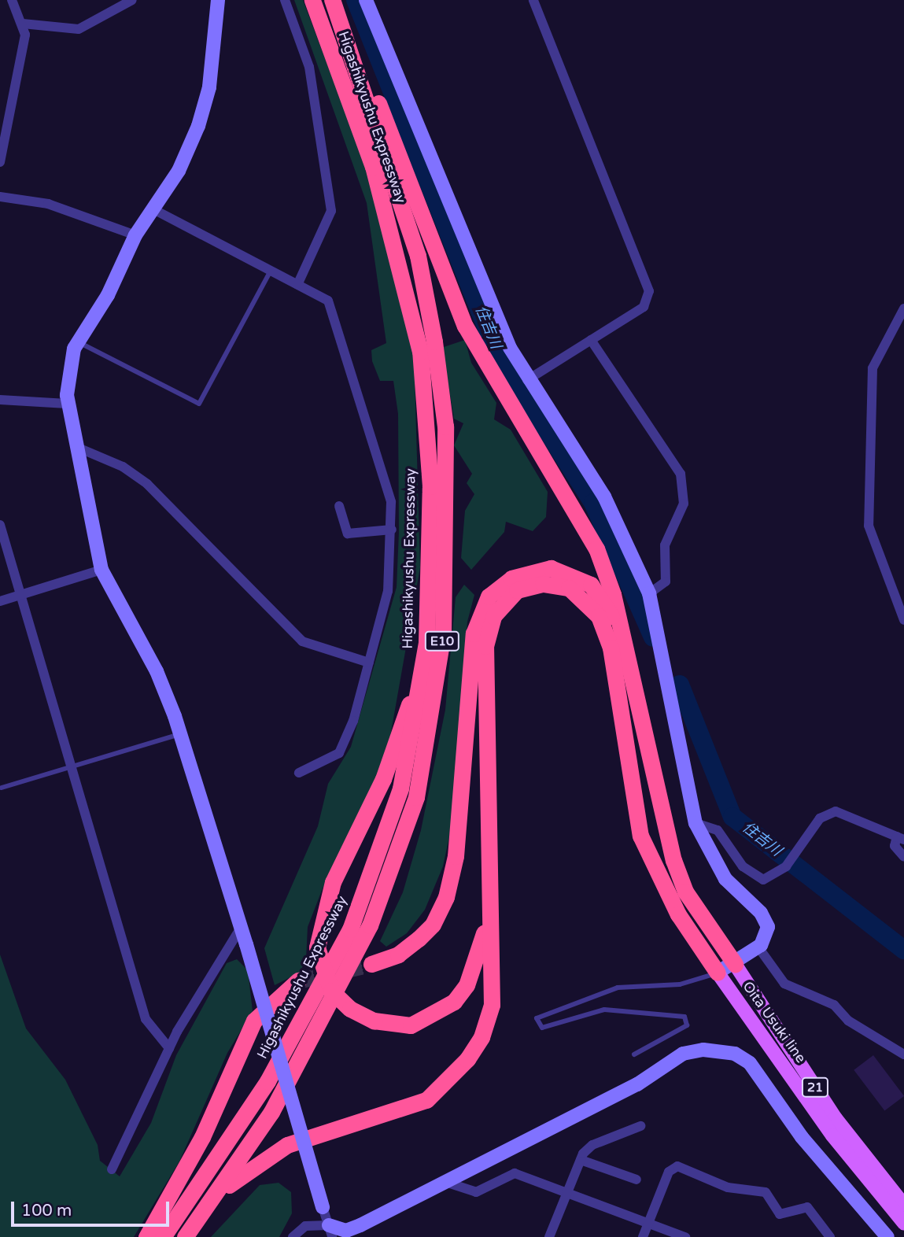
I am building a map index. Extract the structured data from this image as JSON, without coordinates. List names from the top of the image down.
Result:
{
  "streets": {
    "highway": ["Higashikyushu Expressway", "E10"],
    "main road": ["Oita Usuki line", "21"]
  },
  "water": ["住吉川"],
  "scale_bar": "100 m"
}
